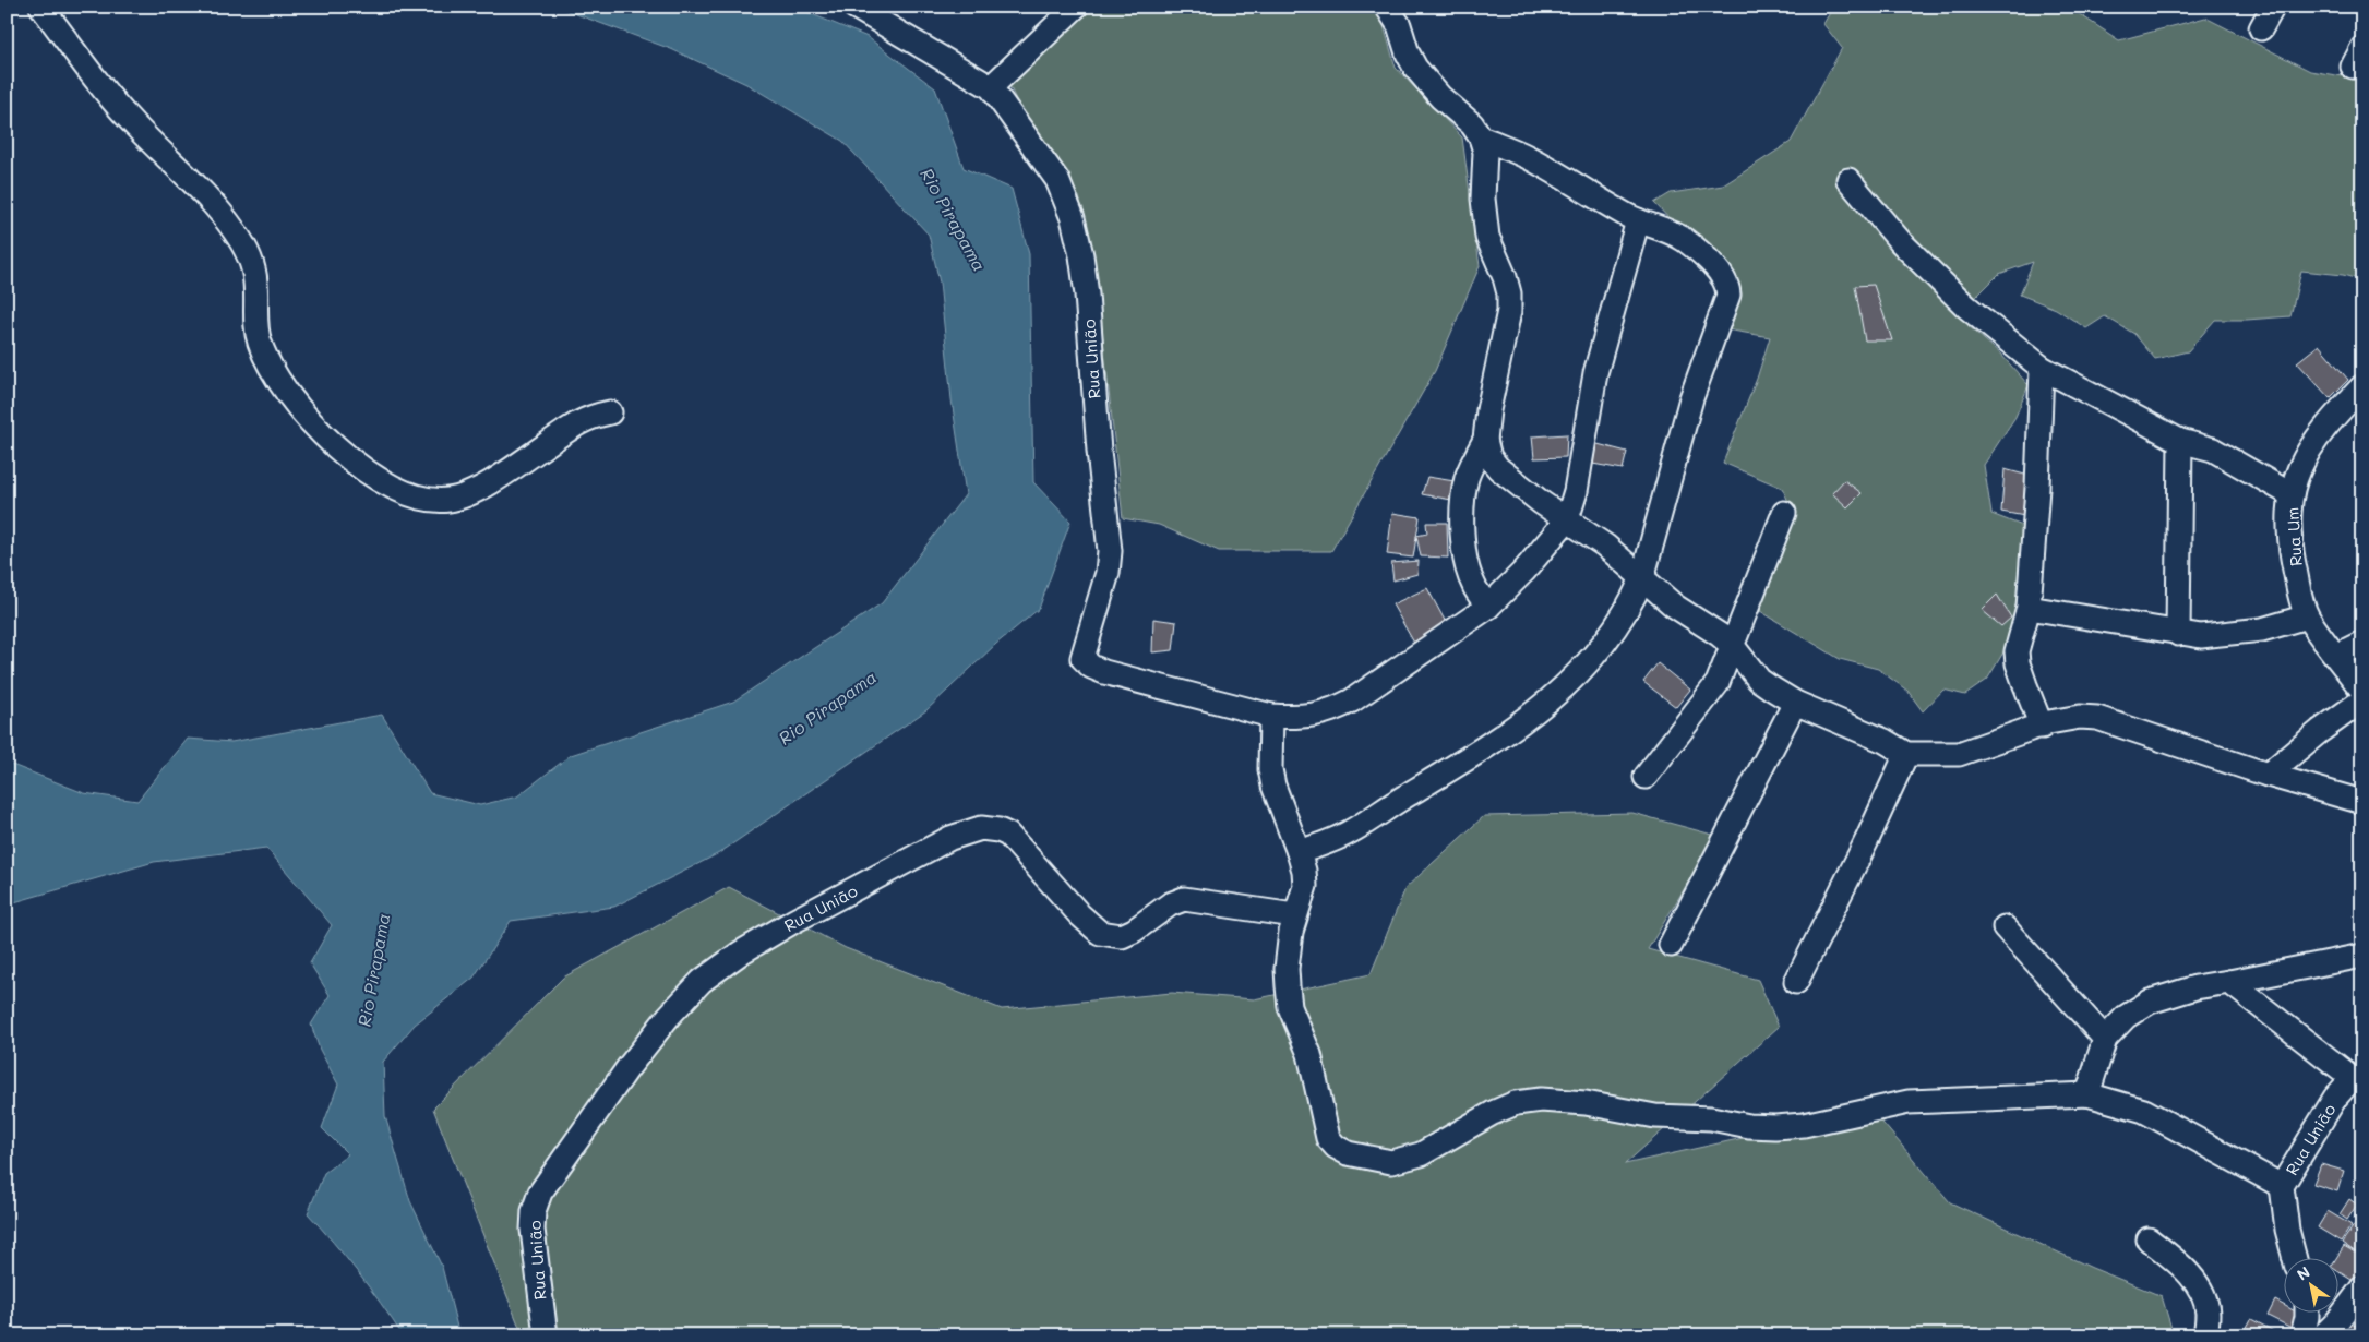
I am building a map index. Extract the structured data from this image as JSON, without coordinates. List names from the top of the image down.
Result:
{
  "streets": {
    "street": ["Rua União", "Rua Um"]
  },
  "water": ["Rio Pirapama"],
  "north": "top left"
}
